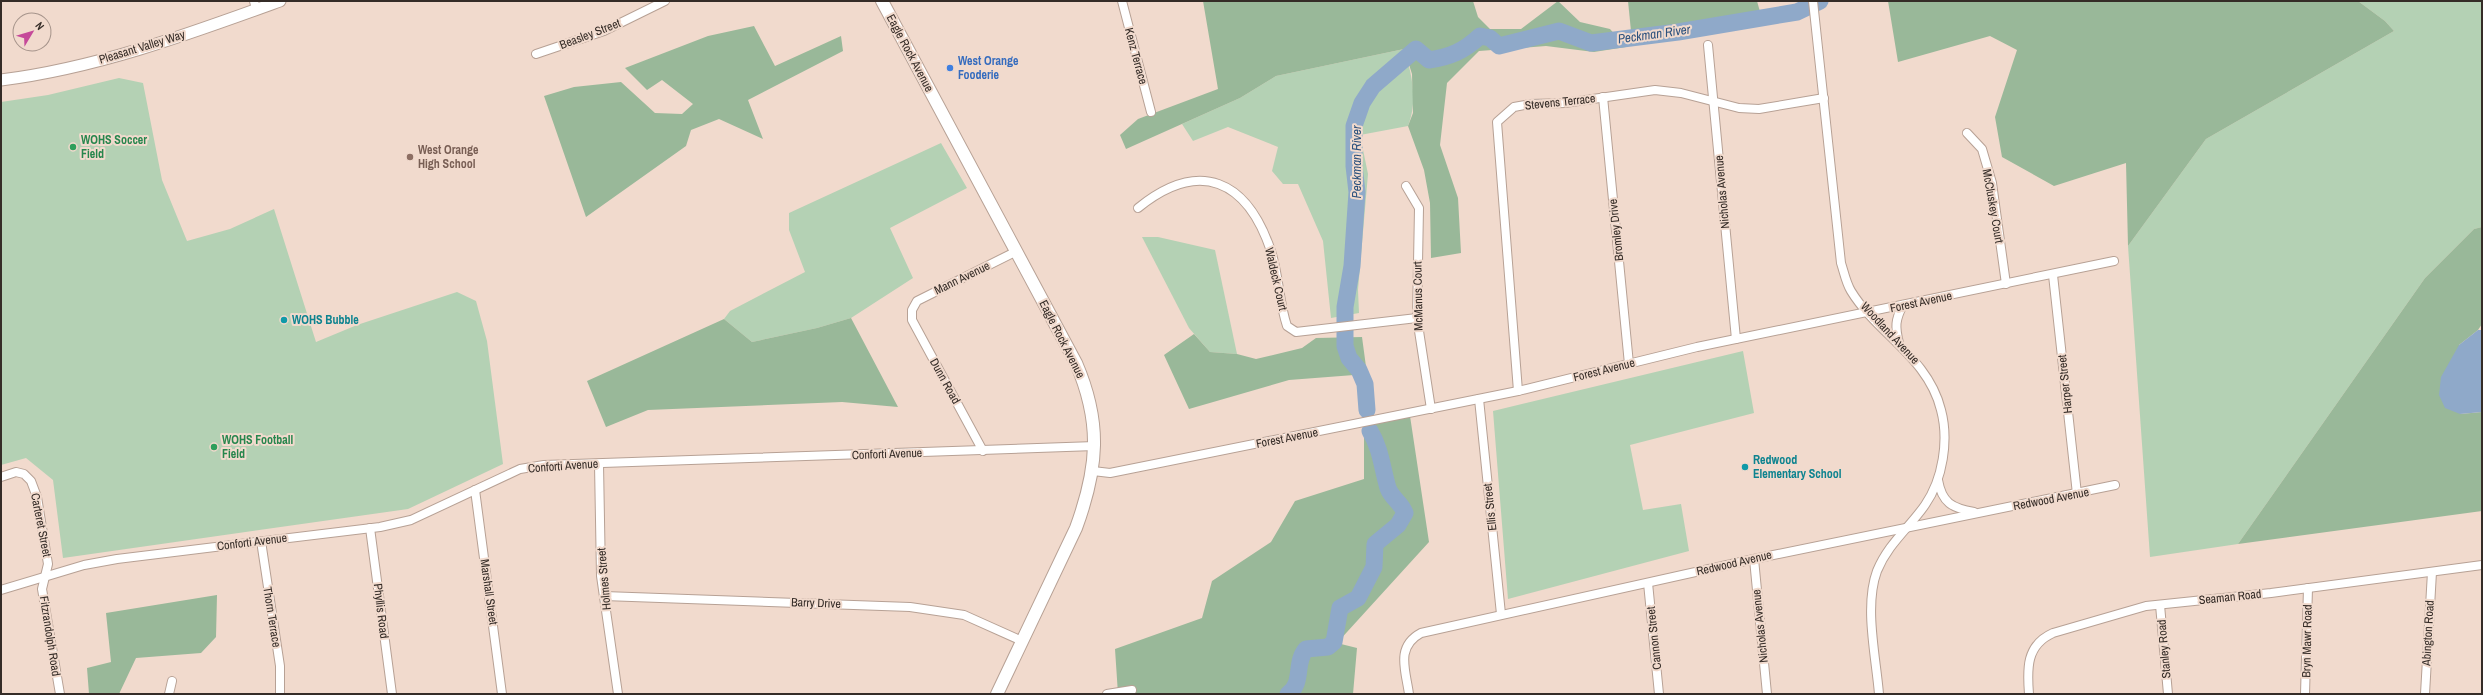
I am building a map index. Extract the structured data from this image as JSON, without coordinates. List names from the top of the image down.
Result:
{
  "streets": {
    "main road": ["Pleasant Valley Way", "Eagle Rock Avenue"],
    "street": [
      "Beasley Street",
      "Kenz Terrace",
      "Stevens Terrace",
      "Nicholas Avenue",
      "McCluskey Court",
      "Bromley Drive",
      "Mann Avenue",
      "Waldeck Court",
      "McManus Court",
      "Forest Avenue",
      "Woodland Avenue",
      "Dunn Road",
      "Harper Street",
      "Conforti Avenue",
      "Redwood Avenue",
      "Ellis Street",
      "Carteret Street",
      "Holmes Street",
      "Marshall Street",
      "Seaman Road",
      "Barry Drive",
      "Phyllis Road",
      "Thorn Terrace",
      "Abington Road",
      "Fitzrandolph Road",
      "Cannon Street",
      "Bryn Mawr Road",
      "Stanley Road"
    ]
  },
  "crossings": [
    ["Eagle Rock Avenue", "Mann Avenue"],
    ["Eagle Rock Avenue", "Forest Avenue"],
    ["Eagle Rock Avenue", "Conforti Avenue"],
    ["Eagle Rock Avenue", "Barry Drive"],
    ["Stevens Terrace", "Nicholas Avenue"],
    ["Stevens Terrace", "Bromley Drive"],
    ["Stevens Terrace", "Forest Avenue"],
    ["Stevens Terrace", "Woodland Avenue"],
    ["Nicholas Avenue", "Forest Avenue"],
    ["Nicholas Avenue", "Redwood Avenue"],
    ["McCluskey Court", "Forest Avenue"],
    ["Bromley Drive", "Forest Avenue"],
    ["Mann Avenue", "Dunn Road"],
    ["Waldeck Court", "McManus Court"],
    ["McManus Court", "Forest Avenue"],
    ["Forest Avenue", "Woodland Avenue"],
    ["Forest Avenue", "Harper Street"],
    ["Forest Avenue", "Ellis Street"],
    ["Woodland Avenue", "Redwood Avenue"],
    ["Dunn Road", "Conforti Avenue"],
    ["Harper Street", "Redwood Avenue"],
    ["Conforti Avenue", "Carteret Street"],
    ["Conforti Avenue", "Holmes Street"],
    ["Conforti Avenue", "Marshall Street"],
    ["Conforti Avenue", "Phyllis Road"],
    ["Conforti Avenue", "Thorn Terrace"],
    ["Conforti Avenue", "Fitzrandolph Road"],
    ["Redwood Avenue", "Ellis Street"],
    ["Redwood Avenue", "Cannon Street"],
    ["Carteret Street", "Fitzrandolph Road"],
    ["Holmes Street", "Barry Drive"],
    ["Seaman Road", "Abington Road"],
    ["Seaman Road", "Bryn Mawr Road"],
    ["Seaman Road", "Stanley Road"]
  ],
  "water": ["Peckman River"],
  "places": [
    "West Orange Fooderie",
    "WOHS Soccer Field",
    "West Orange High School",
    "WOHS Bubble",
    "WOHS Football Field",
    "Redwood Elementary School"
  ],
  "north": "top right"
}
